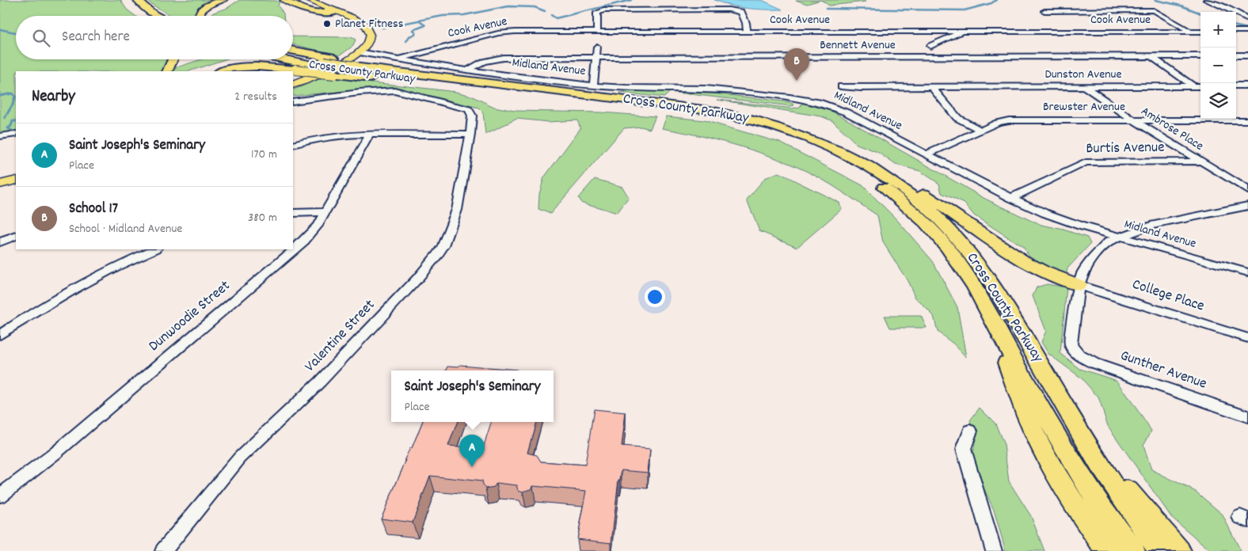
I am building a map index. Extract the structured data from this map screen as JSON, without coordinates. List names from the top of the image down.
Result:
{
  "streets": {
    "highway": ["Cross County Parkway"],
    "street": [
      "Cook Avenue",
      "Bennett Avenue",
      "Midland Avenue",
      "Dunston Avenue",
      "Brewster Avenue",
      "Ambrose Place",
      "Burtis Avenue",
      "College Place",
      "Dunwoodie Street",
      "Valentine Street",
      "Gunther Avenue"
    ]
  },
  "crossings": [
    ["Cook Avenue", "Midland Avenue"],
    ["Bennett Avenue", "Midland Avenue"],
    ["Midland Avenue", "Brewster Avenue"],
    ["Midland Avenue", "Burtis Avenue"],
    ["Dunston Avenue", "Ambrose Place"],
    ["Brewster Avenue", "Ambrose Place"],
    ["Ambrose Place", "Burtis Avenue"],
    ["College Place", "Gunther Avenue"]
  ],
  "places": ["Planet Fitness"],
  "page": {
    "map_buttons": ["+", "−"],
    "search": "Search here",
    "pins": ["B", "A"],
    "heading": ["Nearby", "2 results"],
    "list": [
      {
        "mark": "A",
        "name": "Saint Joseph's Seminary",
        "note": "Place",
        "value": "170 m"
      },
      {
        "mark": "B",
        "name": "School 17",
        "note": "School · Midland Avenue",
        "value": "380 m"
      }
    ],
    "popup": ["Saint Joseph's Seminary", "Place"]
  }
}
